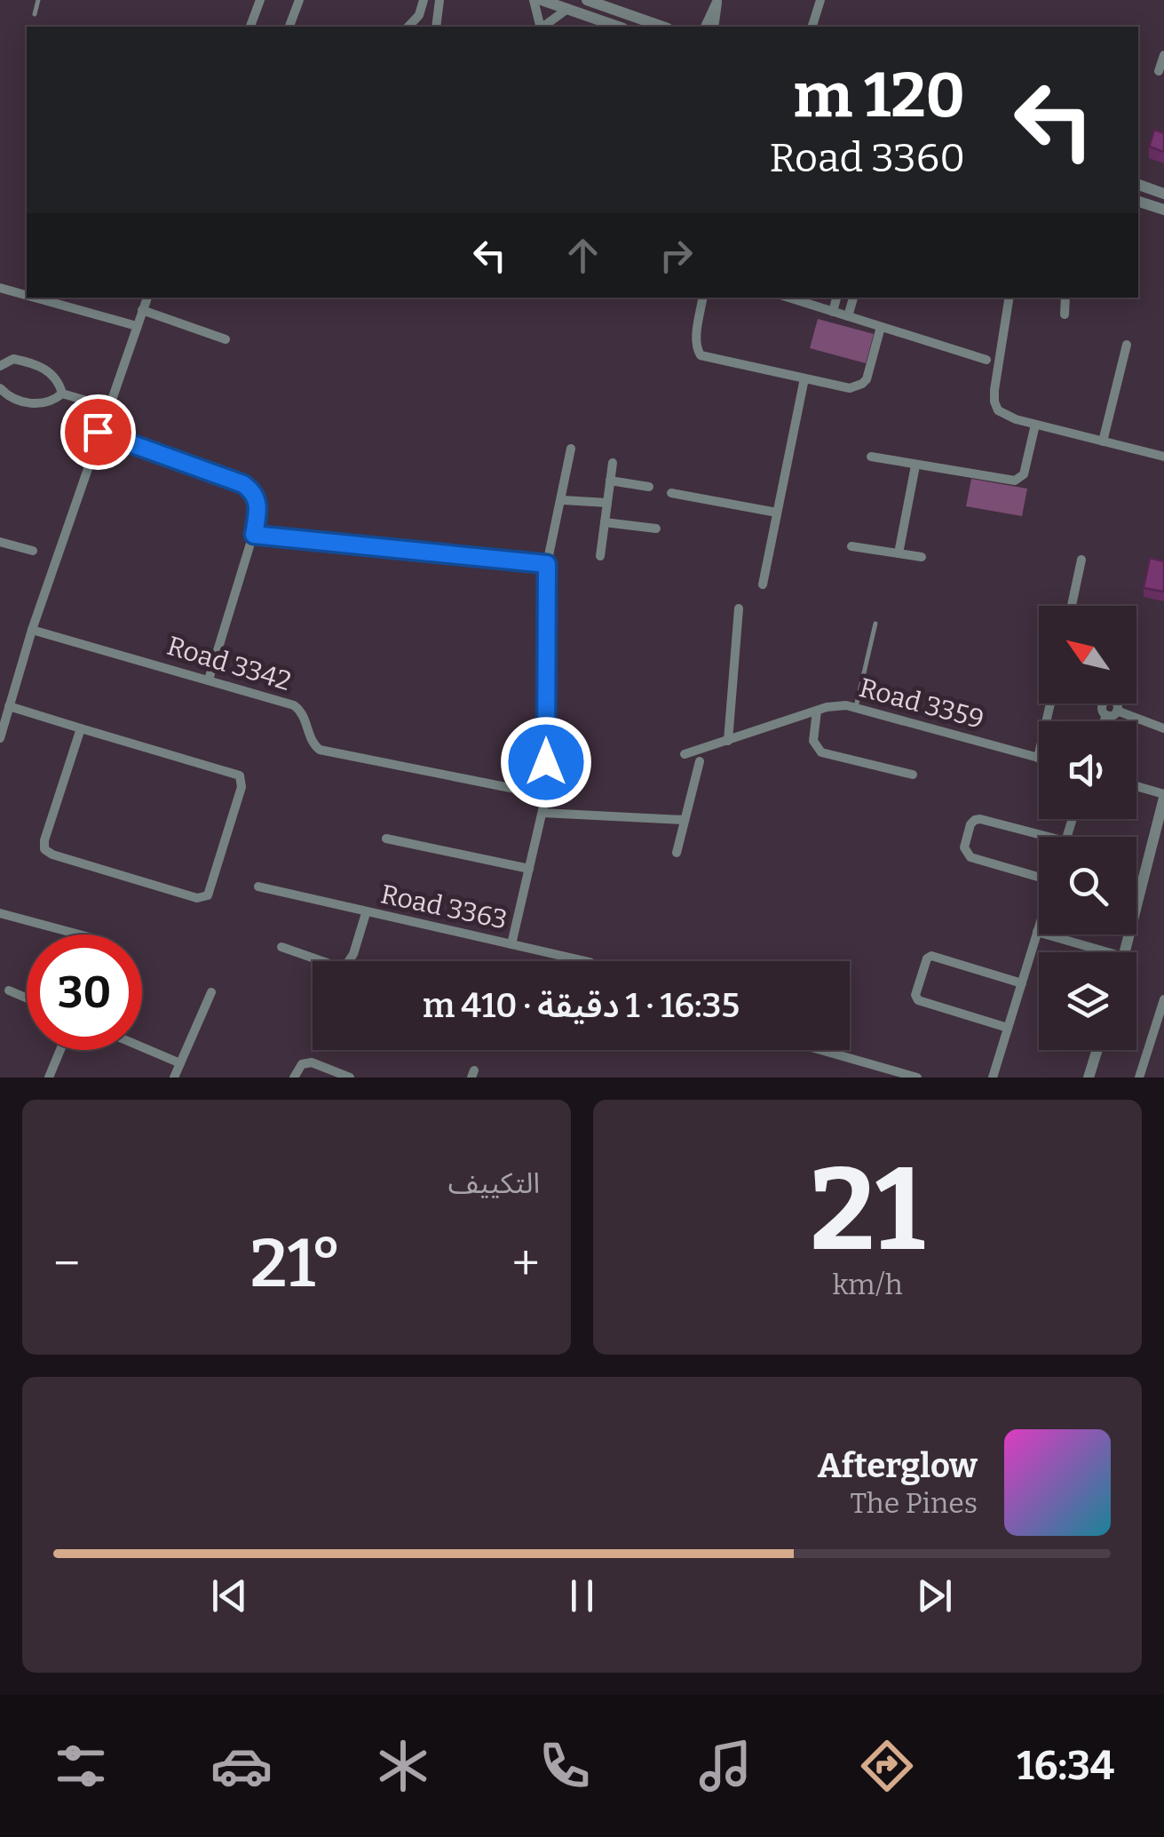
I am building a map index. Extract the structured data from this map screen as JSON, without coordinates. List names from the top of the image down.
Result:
{
  "streets": {
    "street": ["Road 3342", "Road 3359", "Road 3363"]
  },
  "north": "top left",
  "page": {
    "turn": ["120 m", "Road 3360"],
    "limit": "30",
    "trip": "16:35 · 1 دقيقة · 410 m",
    "tile": [
      ["21", "km/h"],
      "التكييف"
    ],
    "heat": ["−", "21°", "+"],
    "song": ["Afterglow", "The Pines"],
    "tabs": "16:34"
  }
}
